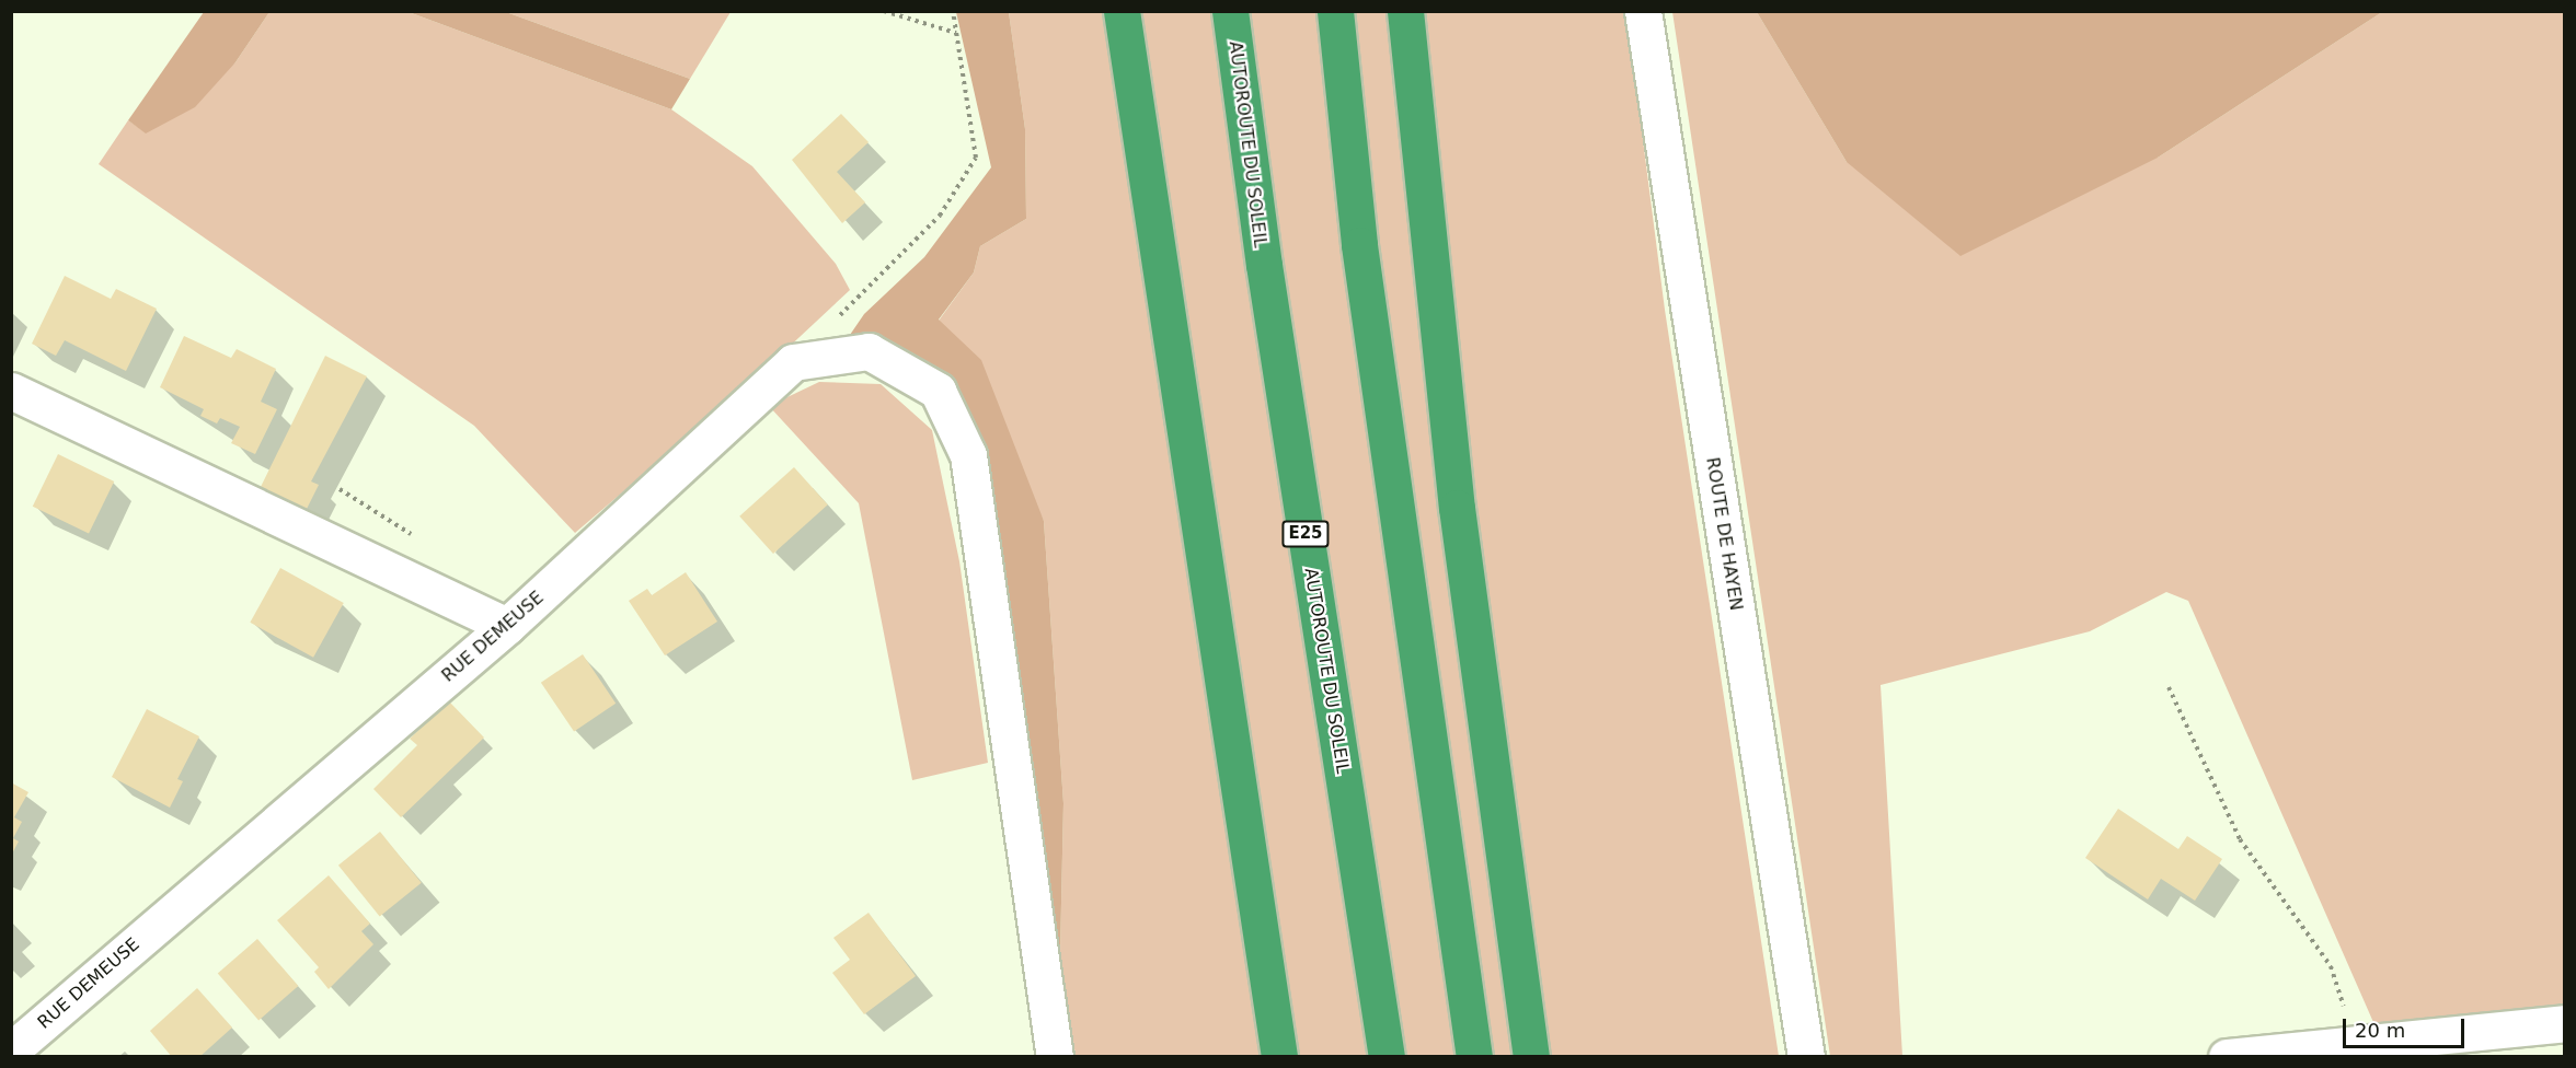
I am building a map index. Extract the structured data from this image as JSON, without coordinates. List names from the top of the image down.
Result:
{
  "streets": {
    "highway": ["AUTOROUTE DU SOLEIL", "E25"],
    "street": ["ROUTE DE HAYEN", "RUE DEMEUSE"]
  },
  "scale_bar": "20 m"
}
